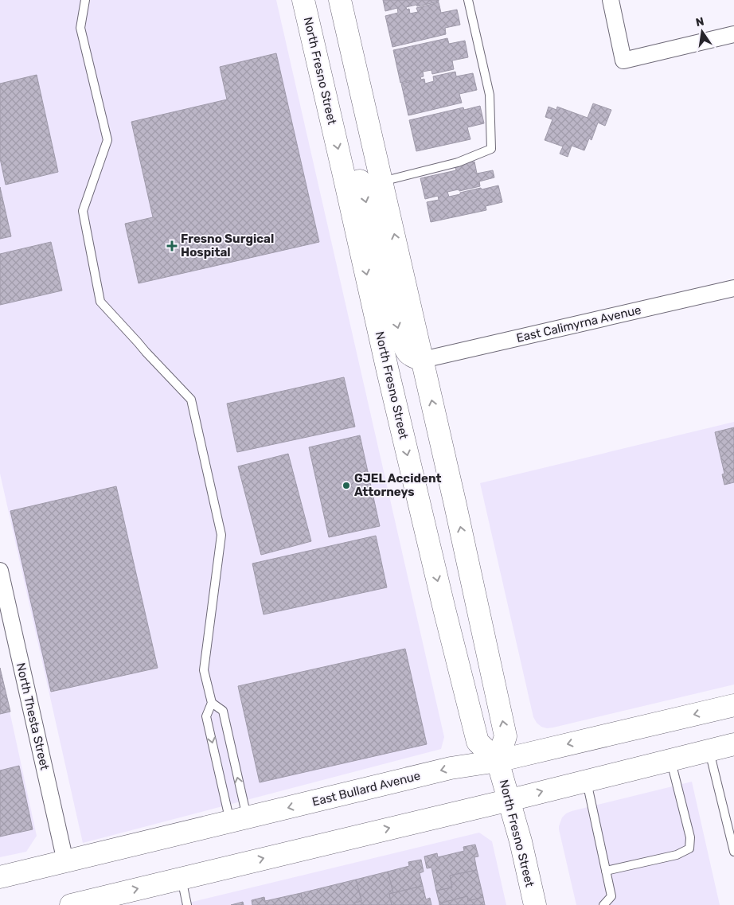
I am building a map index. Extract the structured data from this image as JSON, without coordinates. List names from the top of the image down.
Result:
{
  "streets": {
    "main road": ["North Fresno Street", "East Bullard Avenue"],
    "street": ["East Calimyrna Avenue", "North Thesta Street"]
  },
  "crossings": [
    ["North Fresno Street", "East Bullard Avenue"],
    ["North Thesta Street", "East Bullard Avenue"]
  ],
  "places": {
    "health": ["Fresno Surgical Hospital"],
    "other": ["GJEL Accident Attorneys"]
  },
  "north": "top"
}
